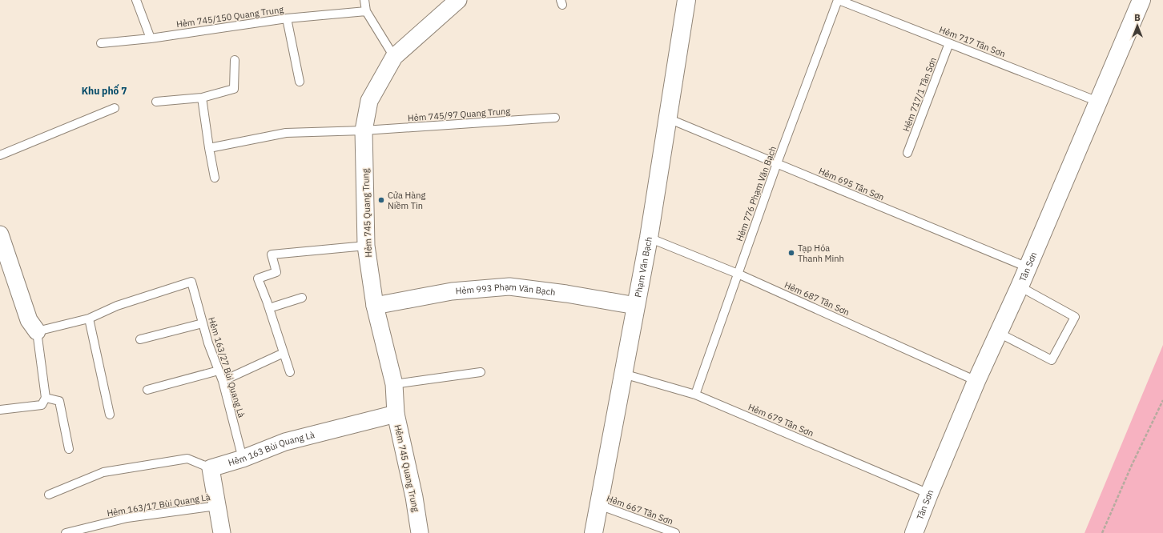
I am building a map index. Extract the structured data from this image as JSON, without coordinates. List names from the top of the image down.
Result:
{
  "streets": {
    "street": [
      "Hẻm 745 Quang Trung",
      "Tân Sơn",
      "Phạm Văn Bạch",
      "Hẻm 993 Phạm Văn Bạch",
      "Hẻm 163 Bùi Quang Là"
    ],
    "lane": [
      "Hẻm 745/150 Quang Trung",
      "Hẻm 717 Tân Sơn",
      "Hẻm 717/1 Tân Sơn",
      "Hẻm 745/97 Quang Trung",
      "Hẻm 695 Tân Sơn",
      "Hẻm 776 Phạm Văn Bạch",
      "Hẻm 687 Tân Sơn",
      "Hẻm 163/27 Bùi Quang Là",
      "Hẻm 679 Tân Sơn",
      "Hẻm 163/17 Bùi Quang Là",
      "Hẻm 667 Tân Sơn"
    ]
  },
  "crossings": [
    ["Hẻm 717 Tân Sơn", "Hẻm 717/1 Tân Sơn"],
    ["Hẻm 717 Tân Sơn", "Hẻm 776 Phạm Văn Bạch"],
    ["Hẻm 717 Tân Sơn", "Tân Sơn"],
    ["Hẻm 745/97 Quang Trung", "Hẻm 745 Quang Trung"],
    ["Hẻm 695 Tân Sơn", "Hẻm 776 Phạm Văn Bạch"],
    ["Hẻm 695 Tân Sơn", "Tân Sơn"],
    ["Hẻm 695 Tân Sơn", "Phạm Văn Bạch"],
    ["Hẻm 776 Phạm Văn Bạch", "Hẻm 687 Tân Sơn"],
    ["Hẻm 776 Phạm Văn Bạch", "Hẻm 679 Tân Sơn"],
    ["Hẻm 745 Quang Trung", "Hẻm 993 Phạm Văn Bạch"],
    ["Hẻm 745 Quang Trung", "Hẻm 163 Bùi Quang Là"],
    ["Tân Sơn", "Hẻm 687 Tân Sơn"],
    ["Tân Sơn", "Hẻm 679 Tân Sơn"],
    ["Phạm Văn Bạch", "Hẻm 993 Phạm Văn Bạch"],
    ["Phạm Văn Bạch", "Hẻm 687 Tân Sơn"],
    ["Phạm Văn Bạch", "Hẻm 679 Tân Sơn"],
    ["Phạm Văn Bạch", "Hẻm 667 Tân Sơn"],
    ["Hẻm 163/27 Bùi Quang Là", "Hẻm 163 Bùi Quang Là"]
  ],
  "districts": ["Khu phố 7"],
  "places": ["Cửa Hàng Niềm Tin", "Tạp Hóa Thanh Minh"],
  "north": "top"
}
